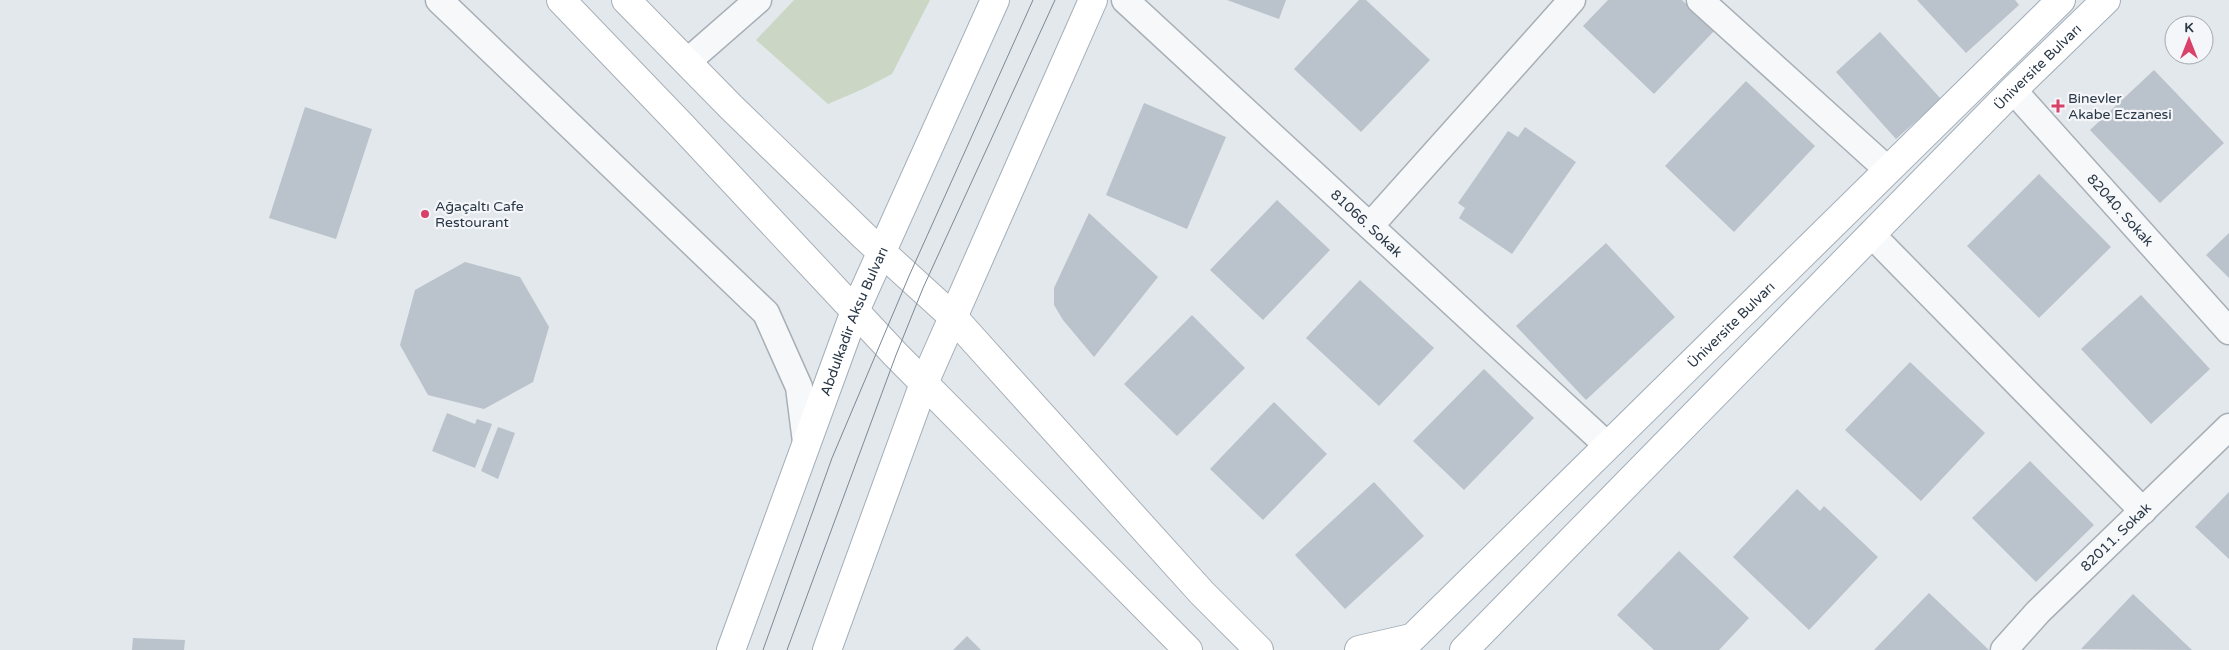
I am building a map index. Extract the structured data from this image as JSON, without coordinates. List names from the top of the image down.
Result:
{
  "streets": {
    "main road": ["Üniversite Bulvarı", "Abdulkadir Aksu Bulvarı"],
    "street": ["82040. Sokak", "81066. Sokak", "82011. Sokak"]
  },
  "crossings": [
    ["Üniversite Bulvarı", "82040. Sokak"],
    ["Üniversite Bulvarı", "81066. Sokak"]
  ],
  "places": {
    "health": ["Binevler Akabe Eczanesi"],
    "other": ["Ağaçaltı Cafe Restourant"]
  },
  "north": "top"
}
